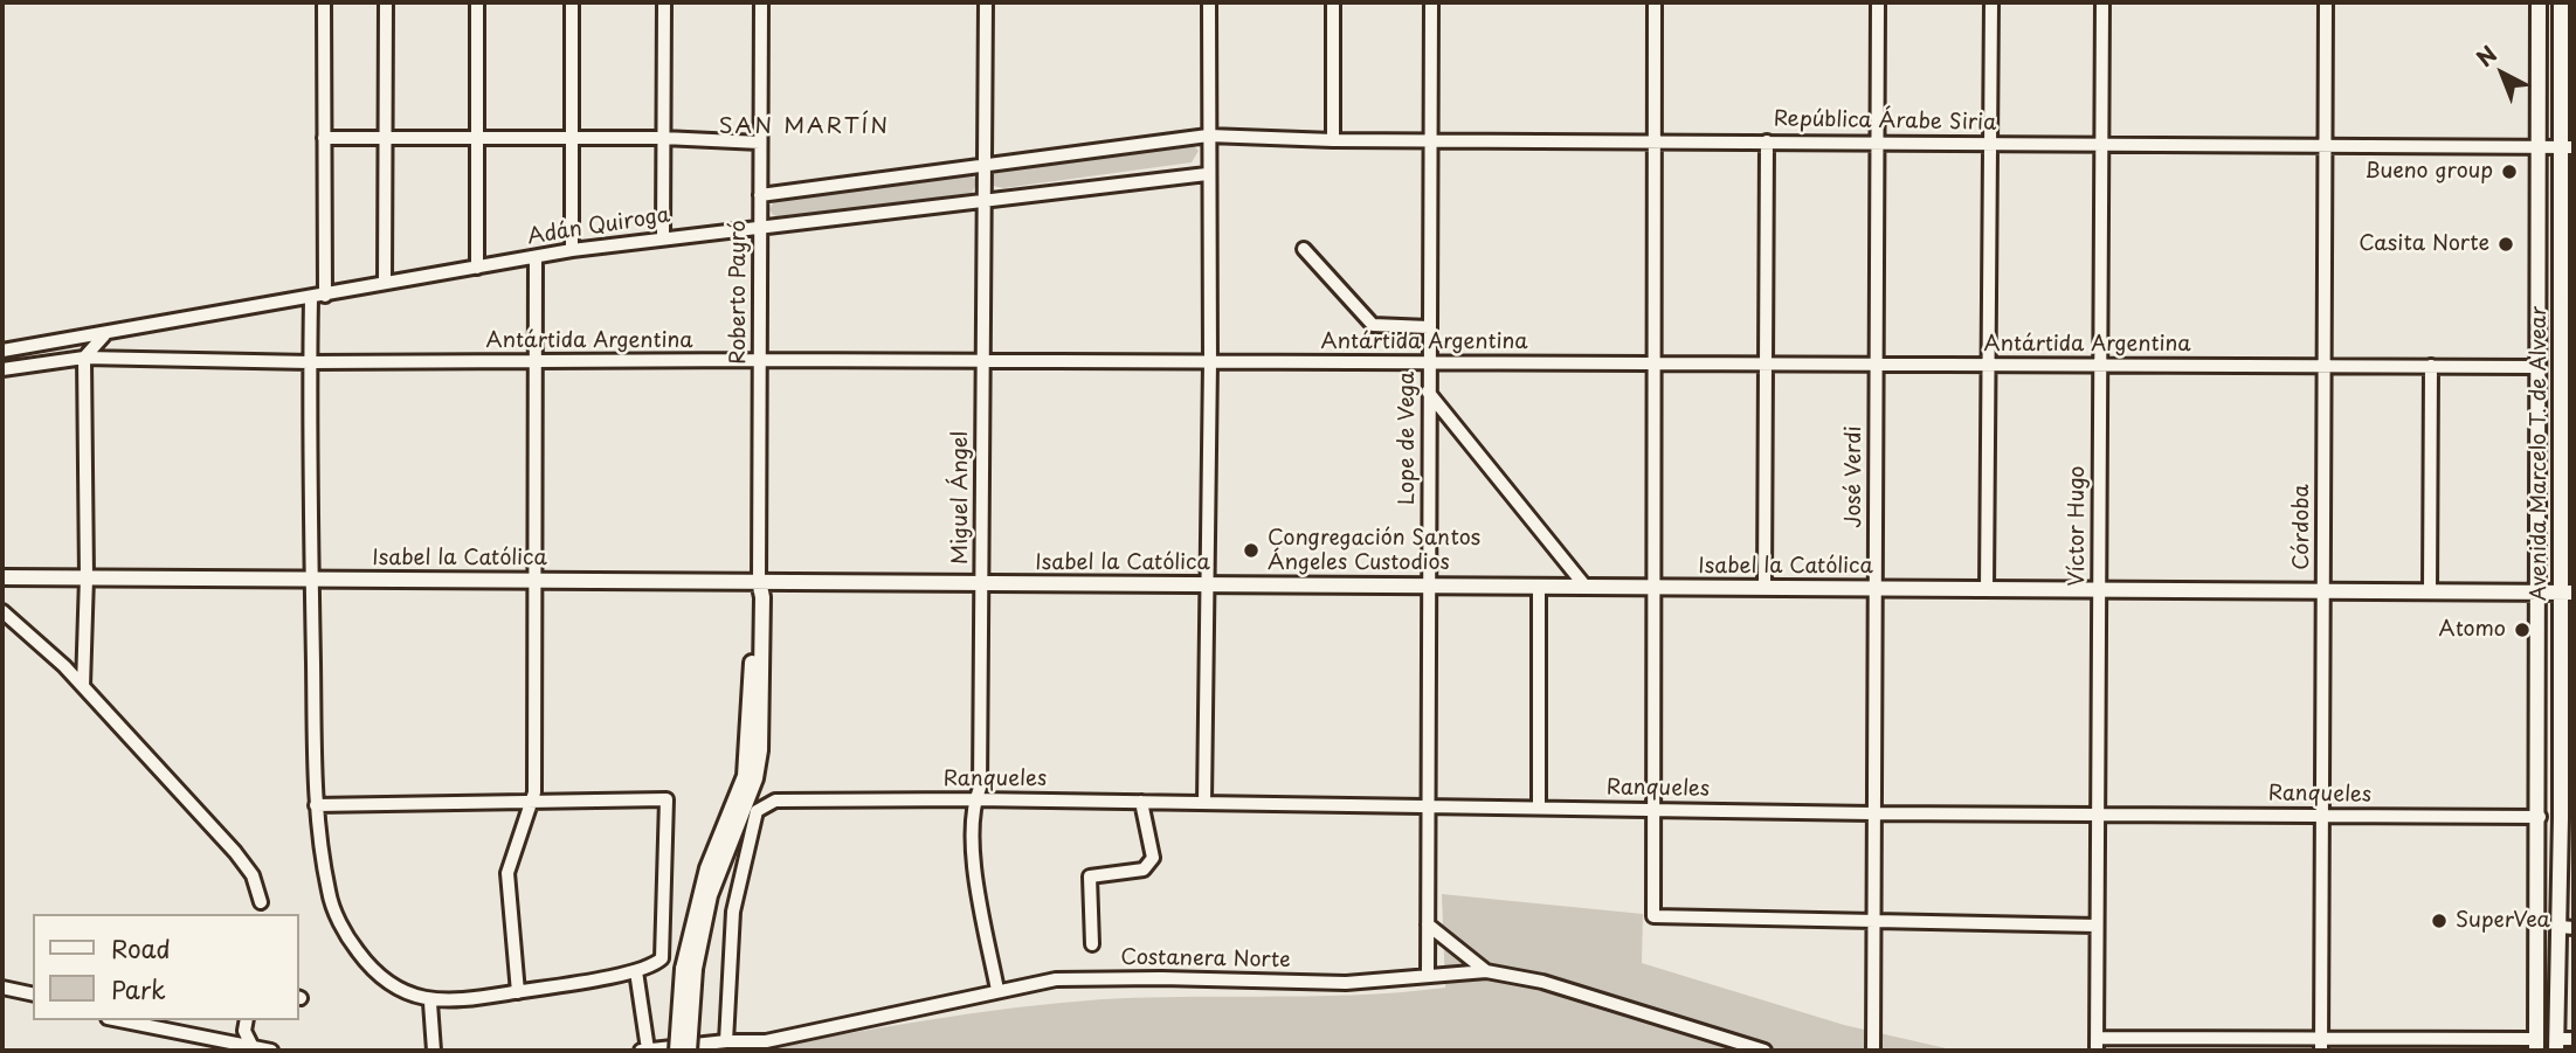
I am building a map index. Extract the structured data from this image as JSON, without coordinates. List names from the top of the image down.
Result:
{
  "streets": {
    "main road": ["Roberto Payró", "Avenida Marcelo T. de Alvear", "Isabel la Católica"],
    "street": [
      "República Árabe Siria",
      "Adán Quiroga",
      "Antártida Argentina",
      "Lope de Vega",
      "José Verdi",
      "Miguel Ángel",
      "Víctor Hugo",
      "Córdoba",
      "Ranqueles",
      "Costanera Norte"
    ]
  },
  "crossings": [
    ["República Árabe Siria", "Lope de Vega"],
    ["República Árabe Siria", "Avenida Marcelo T. de Alvear"],
    ["República Árabe Siria", "José Verdi"],
    ["República Árabe Siria", "Víctor Hugo"],
    ["República Árabe Siria", "Córdoba"],
    ["Adán Quiroga", "Roberto Payró"],
    ["Adán Quiroga", "Miguel Ángel"],
    ["Roberto Payró", "Antártida Argentina"],
    ["Roberto Payró", "Isabel la Católica"],
    ["Antártida Argentina", "Lope de Vega"],
    ["Antártida Argentina", "Avenida Marcelo T. de Alvear"],
    ["Antártida Argentina", "José Verdi"],
    ["Antártida Argentina", "Miguel Ángel"],
    ["Antártida Argentina", "Víctor Hugo"],
    ["Antártida Argentina", "Córdoba"],
    ["Lope de Vega", "Isabel la Católica"],
    ["Lope de Vega", "Ranqueles"],
    ["Lope de Vega", "Costanera Norte"],
    ["Avenida Marcelo T. de Alvear", "Isabel la Católica"],
    ["Avenida Marcelo T. de Alvear", "Ranqueles"],
    ["José Verdi", "Isabel la Católica"],
    ["José Verdi", "Ranqueles"],
    ["Miguel Ángel", "Isabel la Católica"],
    ["Miguel Ángel", "Ranqueles"],
    ["Miguel Ángel", "Costanera Norte"],
    ["Víctor Hugo", "Isabel la Católica"],
    ["Víctor Hugo", "Ranqueles"],
    ["Córdoba", "Isabel la Católica"],
    ["Córdoba", "Ranqueles"],
    ["Ranqueles", "Costanera Norte"]
  ],
  "districts": ["SAN MARTÍN"],
  "places": [
    "Bueno group",
    "Casita Norte",
    "Congregación Santos Ángeles Custodios",
    "Atomo",
    "SuperVea"
  ],
  "legend": ["Road", "Park"],
  "north": "top left"
}
